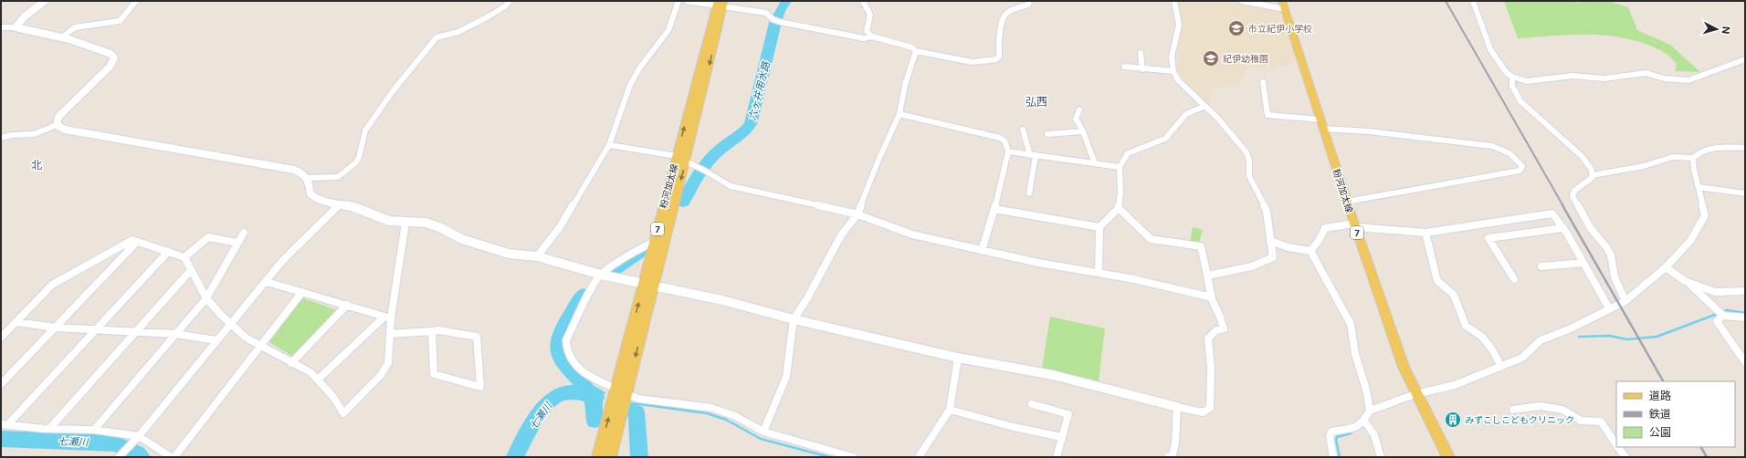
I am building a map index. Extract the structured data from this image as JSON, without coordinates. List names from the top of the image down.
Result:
{
  "streets": {
    "main road": ["粉河加太線", "7"]
  },
  "districts": ["弘西", "北"],
  "water": ["六ヶ井用水路", "七瀬川"],
  "places": {
    "school or university": ["市立紀伊小学校", "紀伊幼稚園"],
    "building": ["みずこしこどもクリニック"]
  },
  "legend": ["道路", "鉄道", "公園"],
  "north": "right"
}
